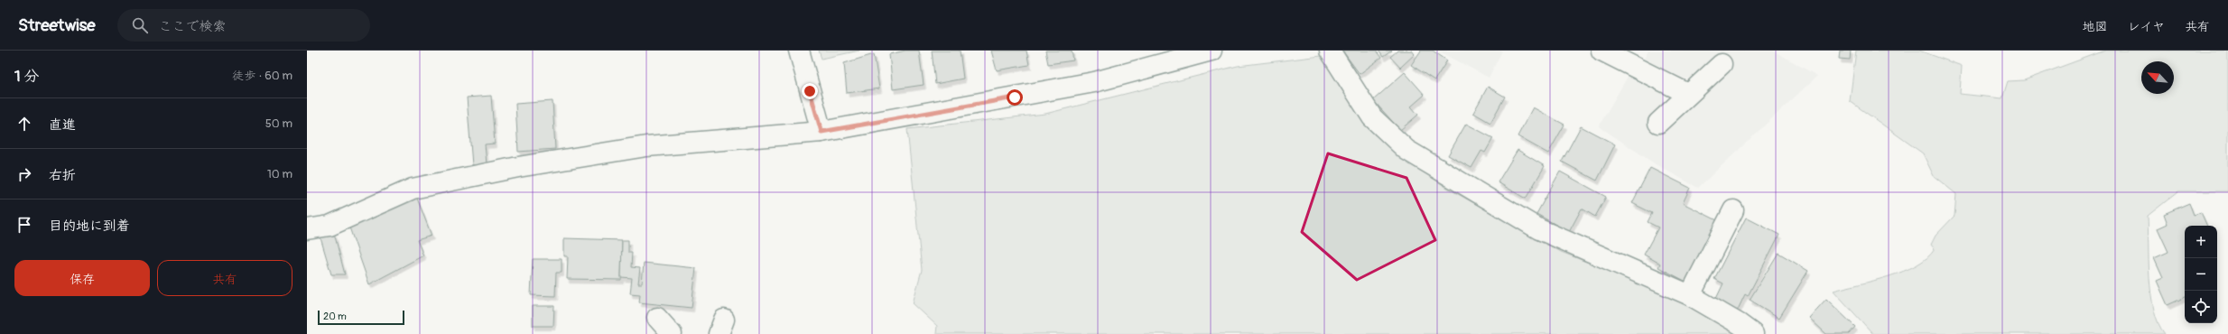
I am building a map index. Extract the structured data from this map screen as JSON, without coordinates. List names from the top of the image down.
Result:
{
  "scale_bar": "20 m",
  "north": "top left",
  "page": {
    "header": "Streetwise",
    "search": "ここで検索",
    "nav": ["地図", "レイヤ", "共有"],
    "heading": ["1 分", "徒歩 · 60 m"],
    "list": [
      ["直進", "50 m"],
      ["右折", "10 m"],
      "目的地に到着"
    ],
    "map_buttons": ["+", "−"],
    "buttons": ["保存", "共有"],
    "scale": "20 m"
  }
}
